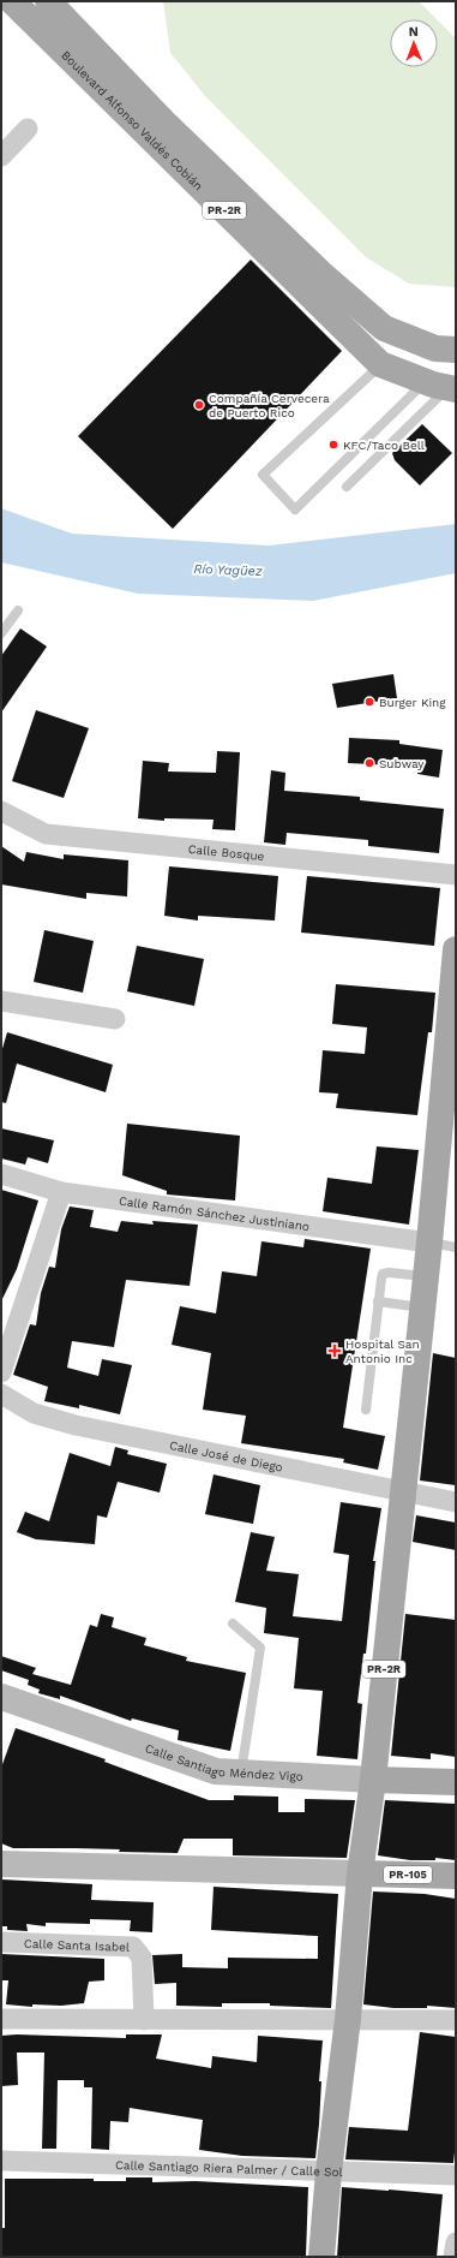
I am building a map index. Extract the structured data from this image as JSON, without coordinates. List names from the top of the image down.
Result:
{
  "streets": {
    "main road": [
      "Boulevard Alfonso Valdés Cobián",
      "PR-2R",
      "Calle Santiago Méndez Vigo",
      "PR-105"
    ],
    "street": [
      "Calle Bosque",
      "Calle Ramón Sánchez Justiniano",
      "Calle José de Diego",
      "Calle Santa Isabel",
      "Calle Santiago Riera Palmer / Calle Sol"
    ]
  },
  "crossings": [
    ["PR-2R", "Calle Ramón Sánchez Justiniano"],
    ["PR-2R", "Calle José de Diego"],
    ["PR-2R", "Calle Santiago Méndez Vigo"],
    ["PR-2R", "PR-105"],
    ["PR-2R", "Calle Santiago Riera Palmer / Calle Sol"]
  ],
  "water": ["Río Yagüez"],
  "places": {
    "other": [
      "Compañía Cervecera de Puerto Rico",
      "KFC/Taco Bell",
      "Burger King",
      "Subway"
    ],
    "health": ["Hospital San Antonio Inc"]
  },
  "north": "top"
}
